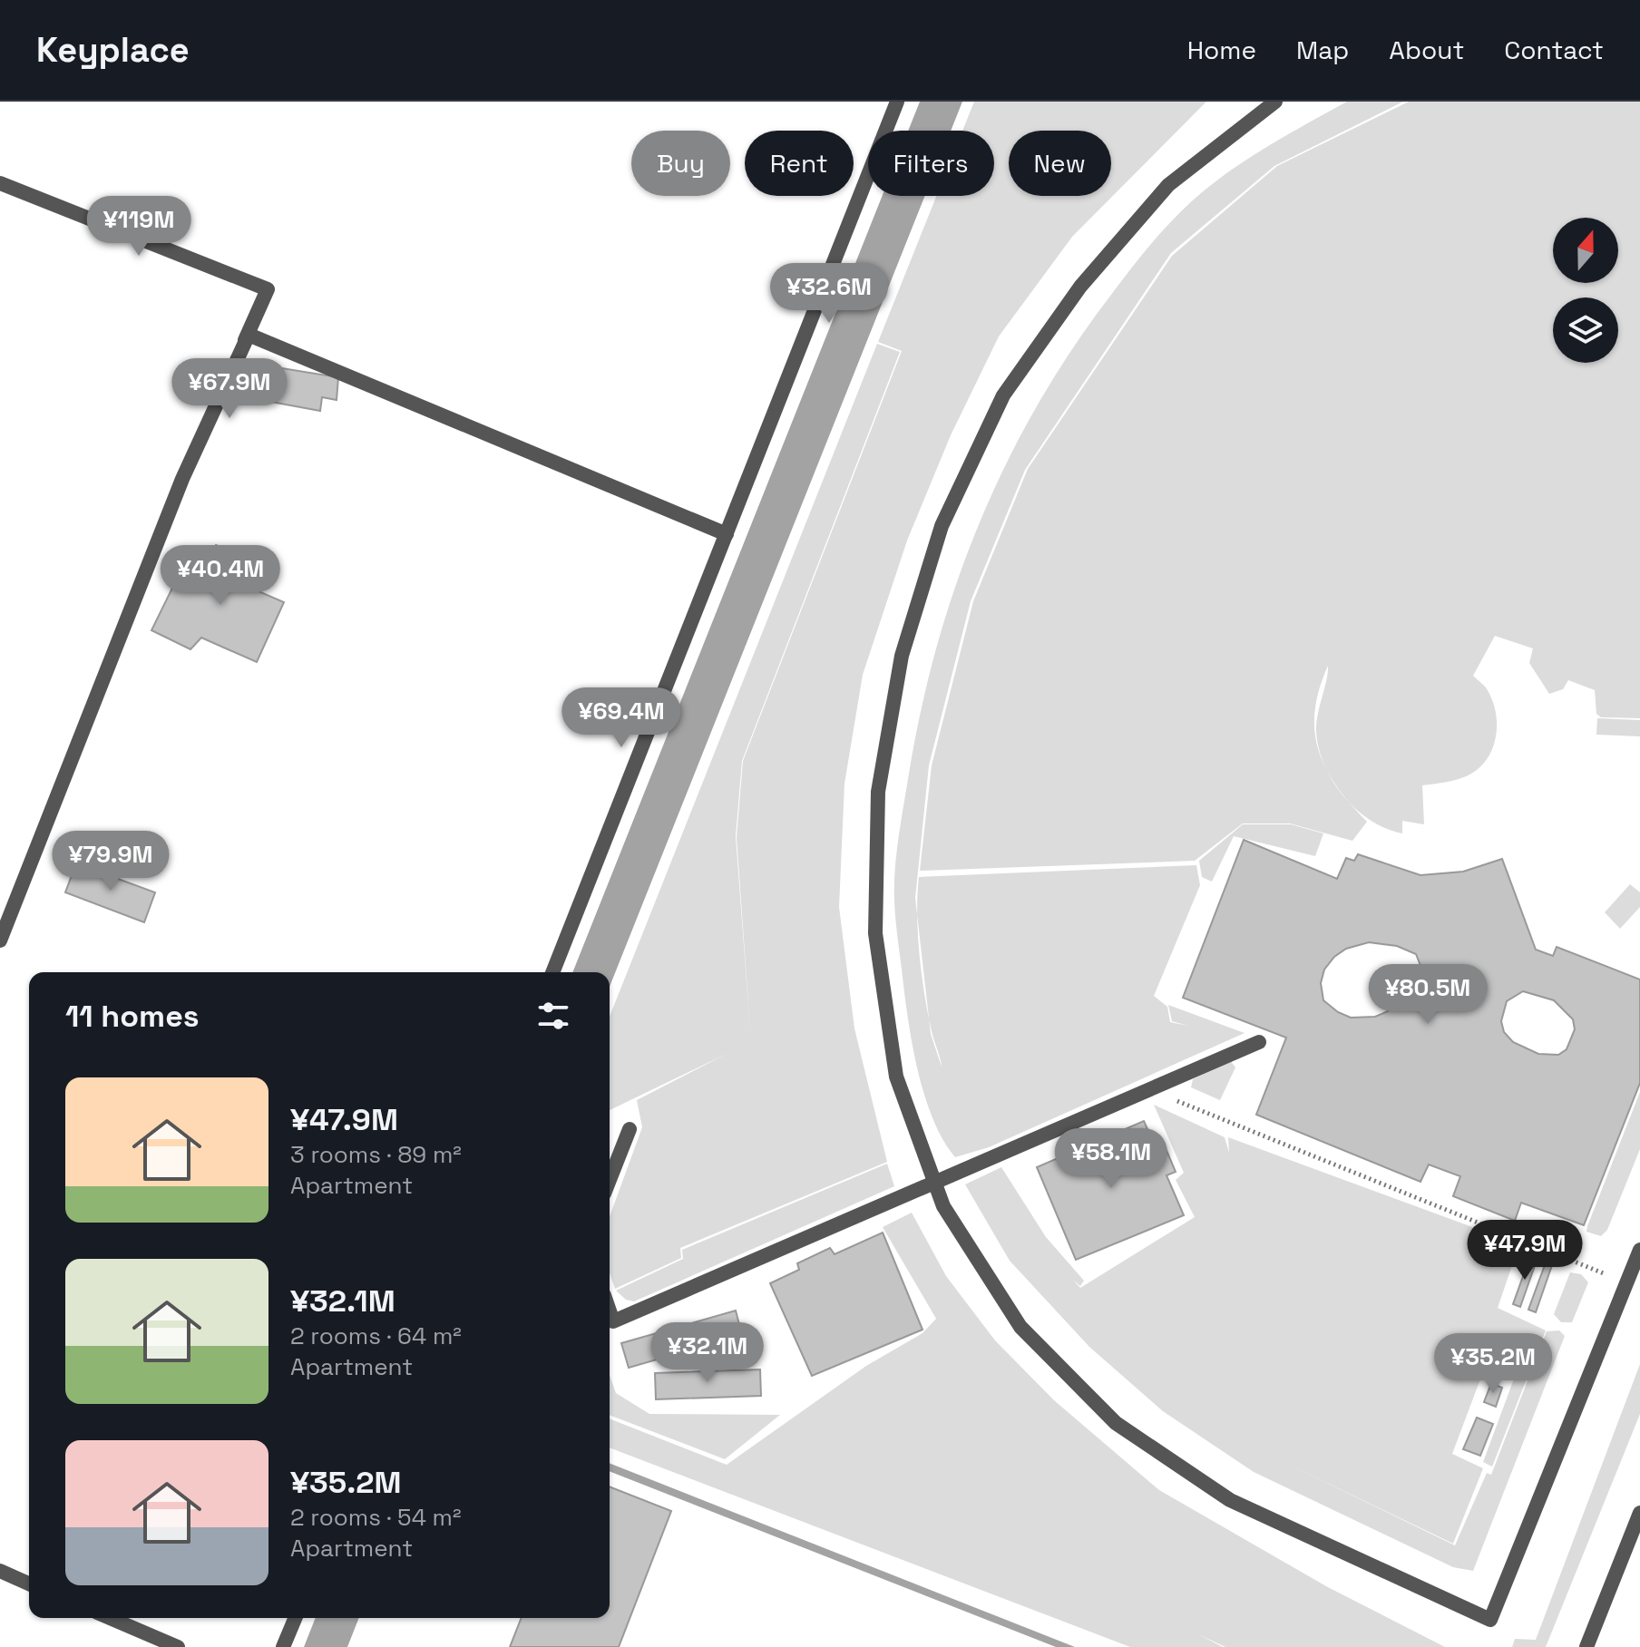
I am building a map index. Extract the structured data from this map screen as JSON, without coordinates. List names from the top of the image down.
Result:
{
  "north": "top",
  "page": {
    "header": "Keyplace",
    "nav": [
      "Home",
      "Map",
      "About",
      "Contact"
    ],
    "chip": [
      "Buy",
      "Rent",
      "Filters",
      "New"
    ],
    "price": [
      "¥119M",
      "¥32.6M",
      "¥67.9M",
      "¥40.4M",
      "¥69.4M",
      "¥79.9M",
      "¥80.5M",
      "¥58.1M",
      "¥47.9M",
      "¥32.1M",
      "¥35.2M"
    ],
    "heading": "11 homes",
    "list": [
      {
        "name": "¥47.9M",
        "note": "3 rooms · 89 m² · Apartment"
      },
      {
        "name": "¥32.1M",
        "note": "2 rooms · 64 m² · Apartment"
      },
      {
        "name": "¥35.2M",
        "note": "2 rooms · 54 m² · Apartment"
      }
    ]
  }
}
